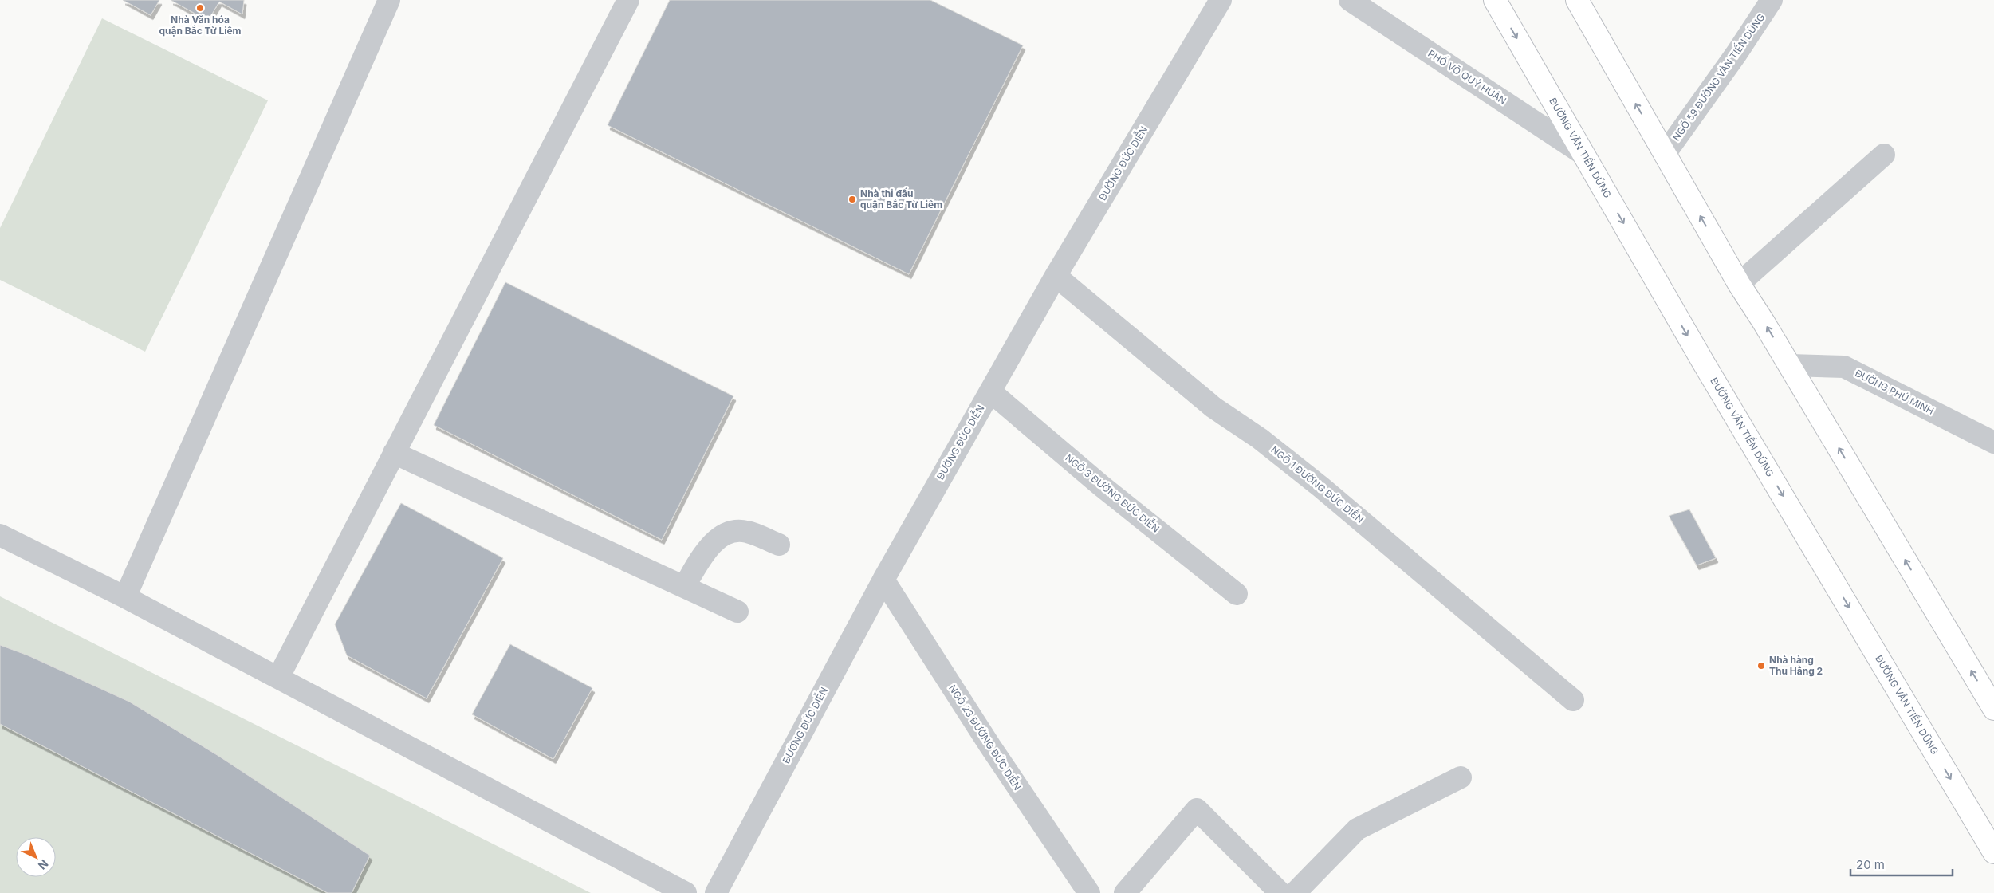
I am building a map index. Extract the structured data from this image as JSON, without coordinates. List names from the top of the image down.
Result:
{
  "streets": {
    "main road": ["ĐƯỜNG VĂN TIẾN DŨNG"],
    "street": [
      "PHỐ VÕ QUÝ HUÂN",
      "NGÕ 59 ĐƯỜNG VĂN TIẾN DŨNG",
      "ĐƯỜNG ĐỨC DIỄN",
      "ĐƯỜNG PHÚ MINH",
      "NGÕ 1 ĐƯỜNG ĐỨC DIỄN",
      "NGÕ 3 ĐƯỜNG ĐỨC DIỄN",
      "NGÕ 23 ĐƯỜNG ĐỨC DIỄN"
    ]
  },
  "crossings": [
    ["PHỐ VÕ QUÝ HUÂN", "ĐƯỜNG VĂN TIẾN DŨNG"],
    ["ĐƯỜNG ĐỨC DIỄN", "NGÕ 1 ĐƯỜNG ĐỨC DIỄN"],
    ["ĐƯỜNG ĐỨC DIỄN", "NGÕ 3 ĐƯỜNG ĐỨC DIỄN"],
    ["ĐƯỜNG ĐỨC DIỄN", "NGÕ 23 ĐƯỜNG ĐỨC DIỄN"]
  ],
  "places": ["Nhà Văn hóa quận Bắc Từ Liêm", "Nhà thi đấu quận Bắc Từ Liêm", "Nhà hàng Thu Hằng 2"],
  "scale_bar": "20 m",
  "north": "bottom right"
}
